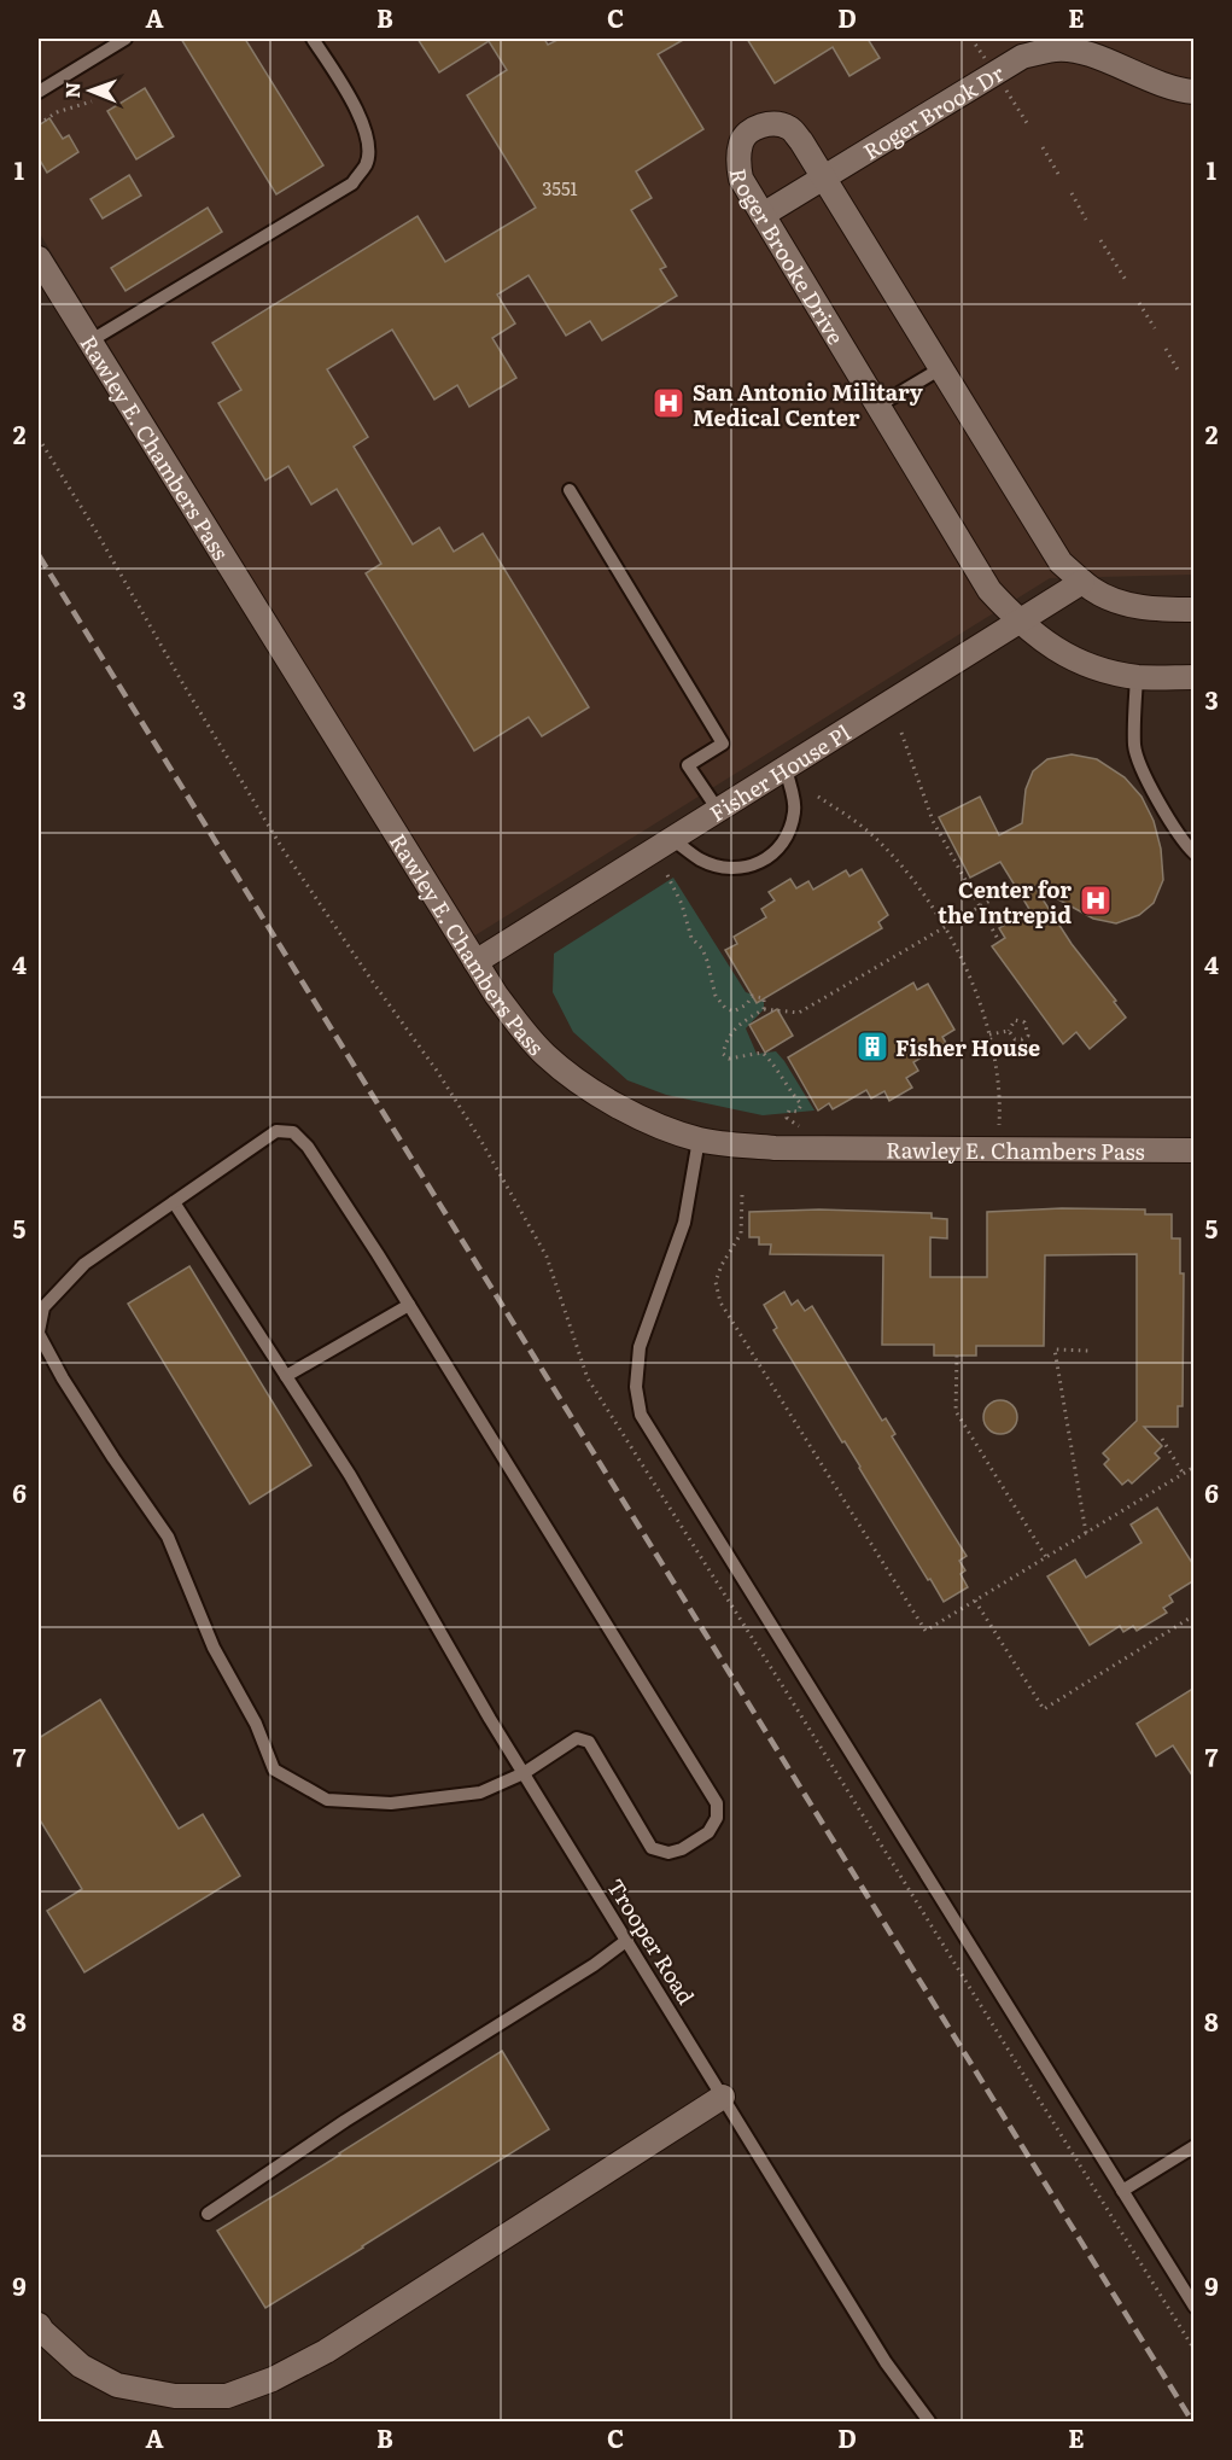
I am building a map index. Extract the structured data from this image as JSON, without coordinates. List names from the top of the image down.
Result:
{
  "streets": {
    "street": [
      "Roger Brook Dr",
      "Roger Brooke Drive",
      "Rawley E. Chambers Pass",
      "Fisher House Pl"
    ],
    "lane": ["Trooper Road"]
  },
  "crossings": [
    ["Roger Brook Dr", "Roger Brooke Drive"],
    ["Roger Brooke Drive", "Fisher House Pl"],
    ["Rawley E. Chambers Pass", "Fisher House Pl"]
  ],
  "places": {
    "hospital": ["San Antonio Military Medical Center", "Center for the Intrepid"],
    "building": ["Fisher House"]
  },
  "house_numbers": ["3551"],
  "north": "left",
  "grid": {
    "columns": [
      "A",
      "B",
      "C",
      "D",
      "E"
    ],
    "rows": [
      "1",
      "2",
      "3",
      "4",
      "5",
      "6",
      "7",
      "8",
      "9"
    ]
  }
}
